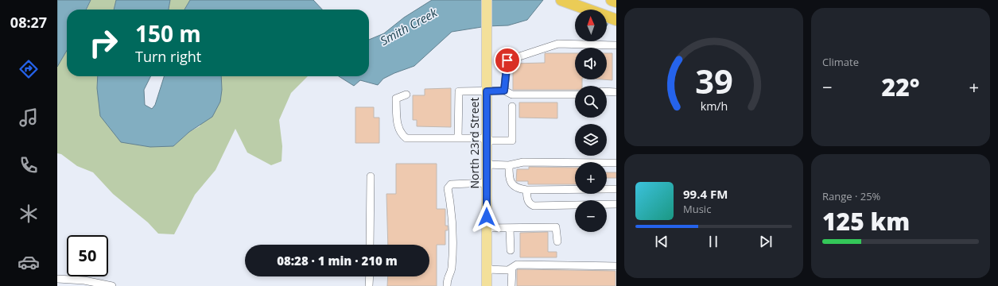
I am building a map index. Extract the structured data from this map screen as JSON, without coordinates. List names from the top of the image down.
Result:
{
  "streets": {
    "main road": ["North 23rd Street"]
  },
  "water": ["Smith Creek"],
  "north": "top",
  "page": {
    "tabs": "08:27",
    "tile": [
      "Climate",
      ["Range · 25%", "125 km"]
    ],
    "map_buttons": ["+", "−"],
    "turn": ["150 m", "Turn right"],
    "heat": ["−", "22°", "+"],
    "song": ["99.4 FM", "Music"],
    "limit": "50",
    "trip": "08:28 · 1 min · 210 m",
    "gauge": ["39", "km/h"]
  }
}
